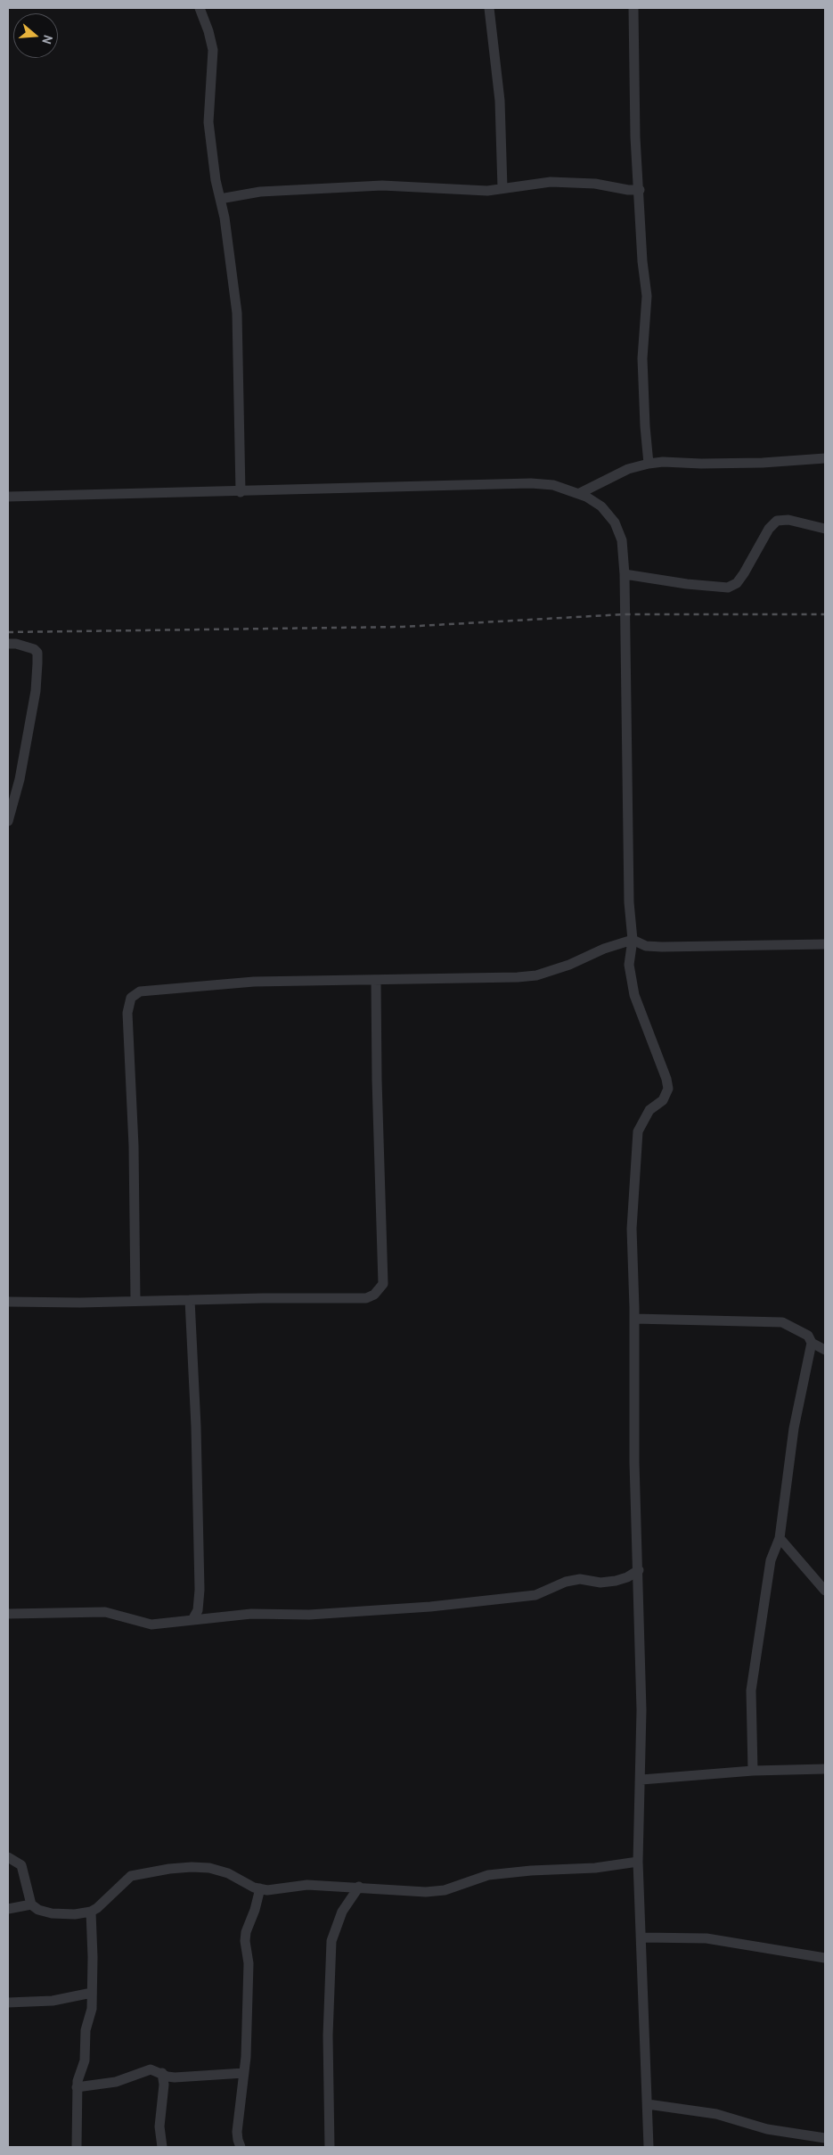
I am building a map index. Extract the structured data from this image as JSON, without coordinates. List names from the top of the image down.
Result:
{
  "north": "right"
}
